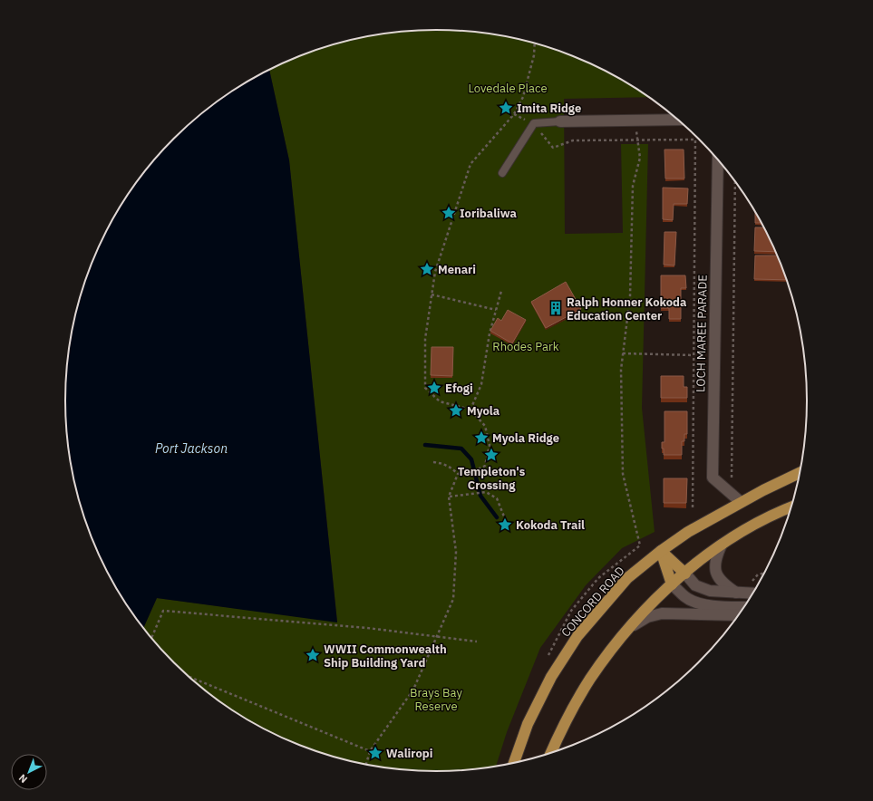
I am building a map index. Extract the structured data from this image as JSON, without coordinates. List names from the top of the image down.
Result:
{
  "streets": {
    "highway": ["CONCORD ROAD"],
    "street": ["LOCH MAREE PARADE"]
  },
  "crossings": [
    ["LOCH MAREE PARADE", "CONCORD ROAD"]
  ],
  "water": ["Port Jackson"],
  "parks": ["Lovedale Place", "Rhodes Park", "Brays Bay Reserve"],
  "places": {
    "place": [
      "Imita Ridge",
      "Ioribaliwa",
      "Menari",
      "Efogi",
      "Myola",
      "Myola Ridge",
      "Templeton's Crossing",
      "Kokoda Trail",
      "WWII Commonwealth Ship Building Yard",
      "Waliropi"
    ],
    "building": ["Ralph Honner Kokoda Education Center"]
  },
  "north": "bottom left"
}
